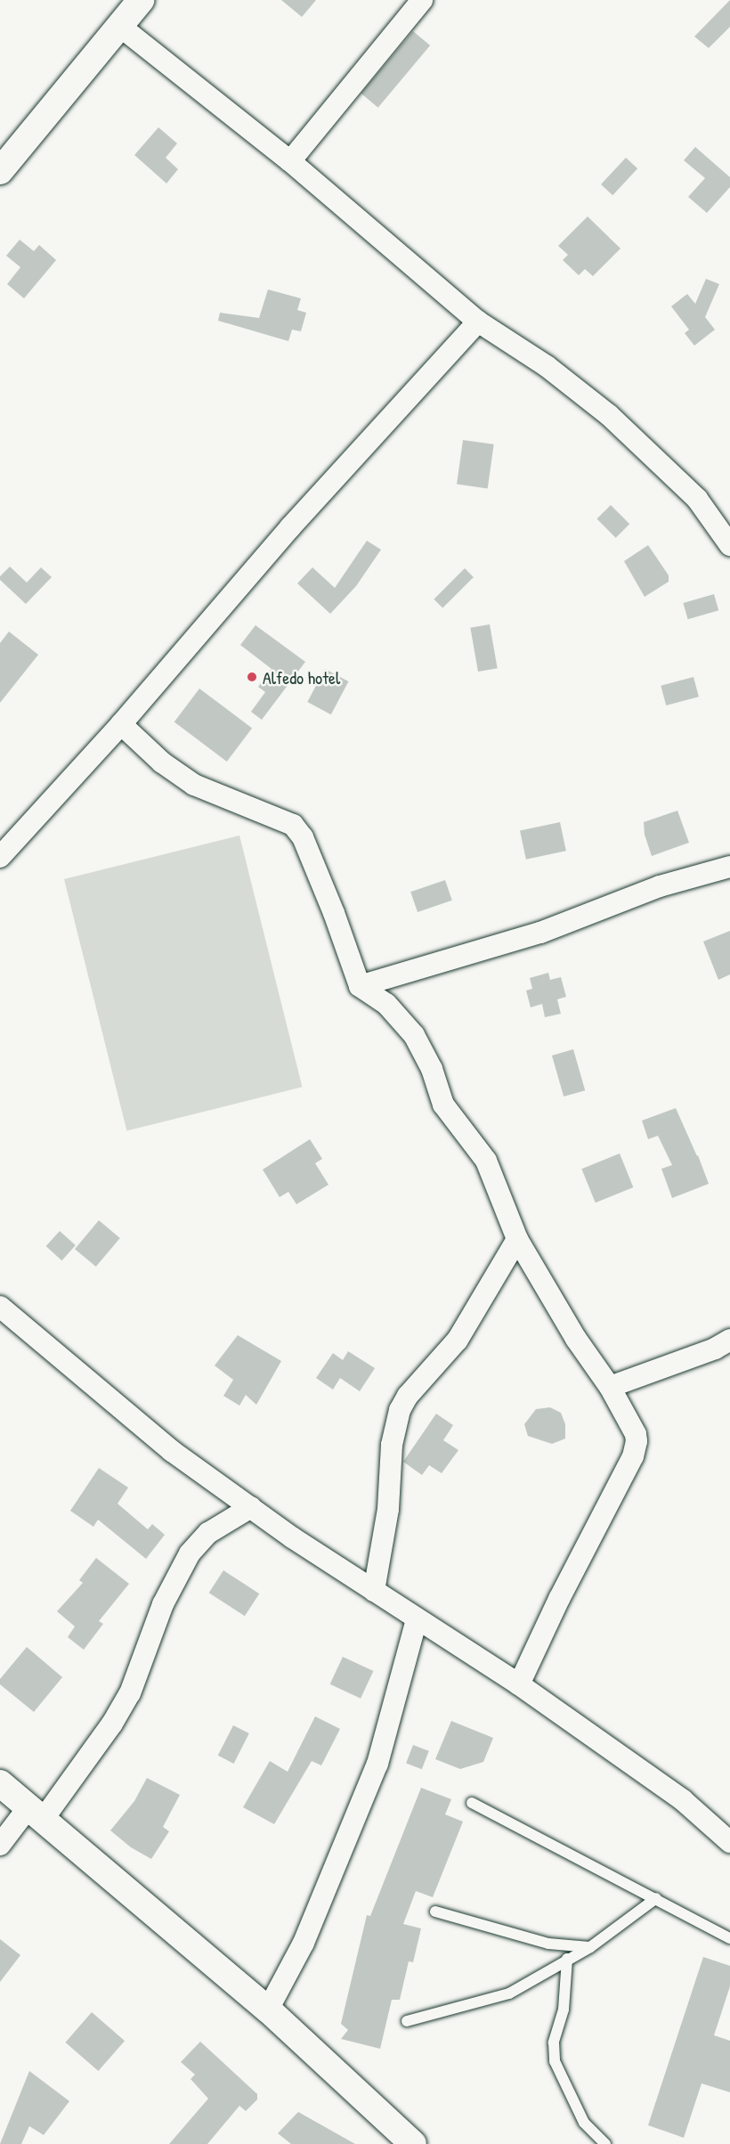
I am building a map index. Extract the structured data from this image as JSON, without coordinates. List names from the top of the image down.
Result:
{
  "places": ["Alfedo hotel"]
}
